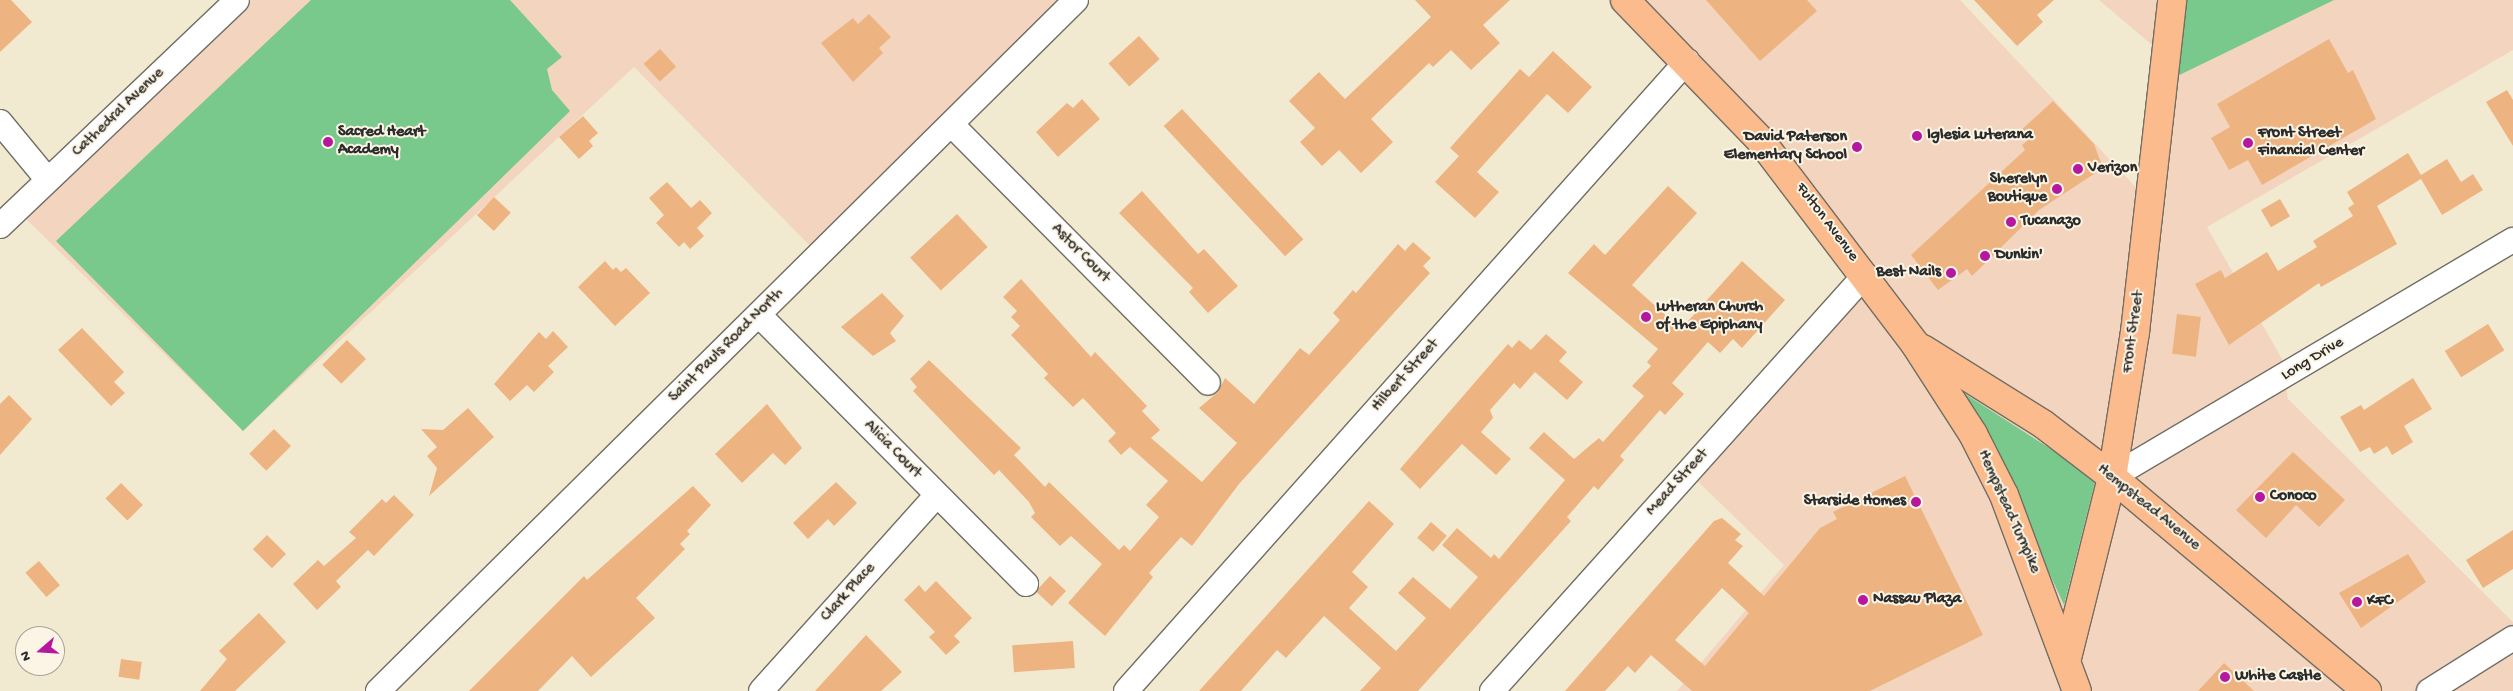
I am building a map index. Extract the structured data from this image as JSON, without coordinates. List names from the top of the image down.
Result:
{
  "streets": {
    "main road": [
      "Fulton Avenue",
      "Front Street",
      "Hempstead Avenue",
      "Hempstead Turnpike"
    ],
    "street": [
      "Cathedral Avenue",
      "Astor Court",
      "Saint Pauls Road North",
      "Long Drive",
      "Hilbert Street",
      "Alicia Court",
      "Mead Street",
      "Clark Place"
    ]
  },
  "crossings": [
    ["Fulton Avenue", "Hilbert Street"],
    ["Fulton Avenue", "Mead Street"],
    ["Fulton Avenue", "Hempstead Avenue"],
    ["Fulton Avenue", "Hempstead Turnpike"],
    ["Astor Court", "Saint Pauls Road North"],
    ["Front Street", "Long Drive"],
    ["Front Street", "Hempstead Avenue"],
    ["Front Street", "Hempstead Turnpike"],
    ["Saint Pauls Road North", "Alicia Court"],
    ["Long Drive", "Hempstead Avenue"],
    ["Alicia Court", "Clark Place"],
    ["Hempstead Avenue", "Hempstead Turnpike"]
  ],
  "places": [
    "Iglesia Luterana",
    "Sacred Heart Academy",
    "Front Street Financial Center",
    "David Paterson Elementary School",
    "Verizon",
    "Sherelyn Boutique",
    "Tucanazo",
    "Dunkin'",
    "Best Nails",
    "Lutheran Church of the Epiphany",
    "Conoco",
    "Starside Homes",
    "Nassau Plaza",
    "KFC",
    "White Castle"
  ],
  "north": "left"
}
